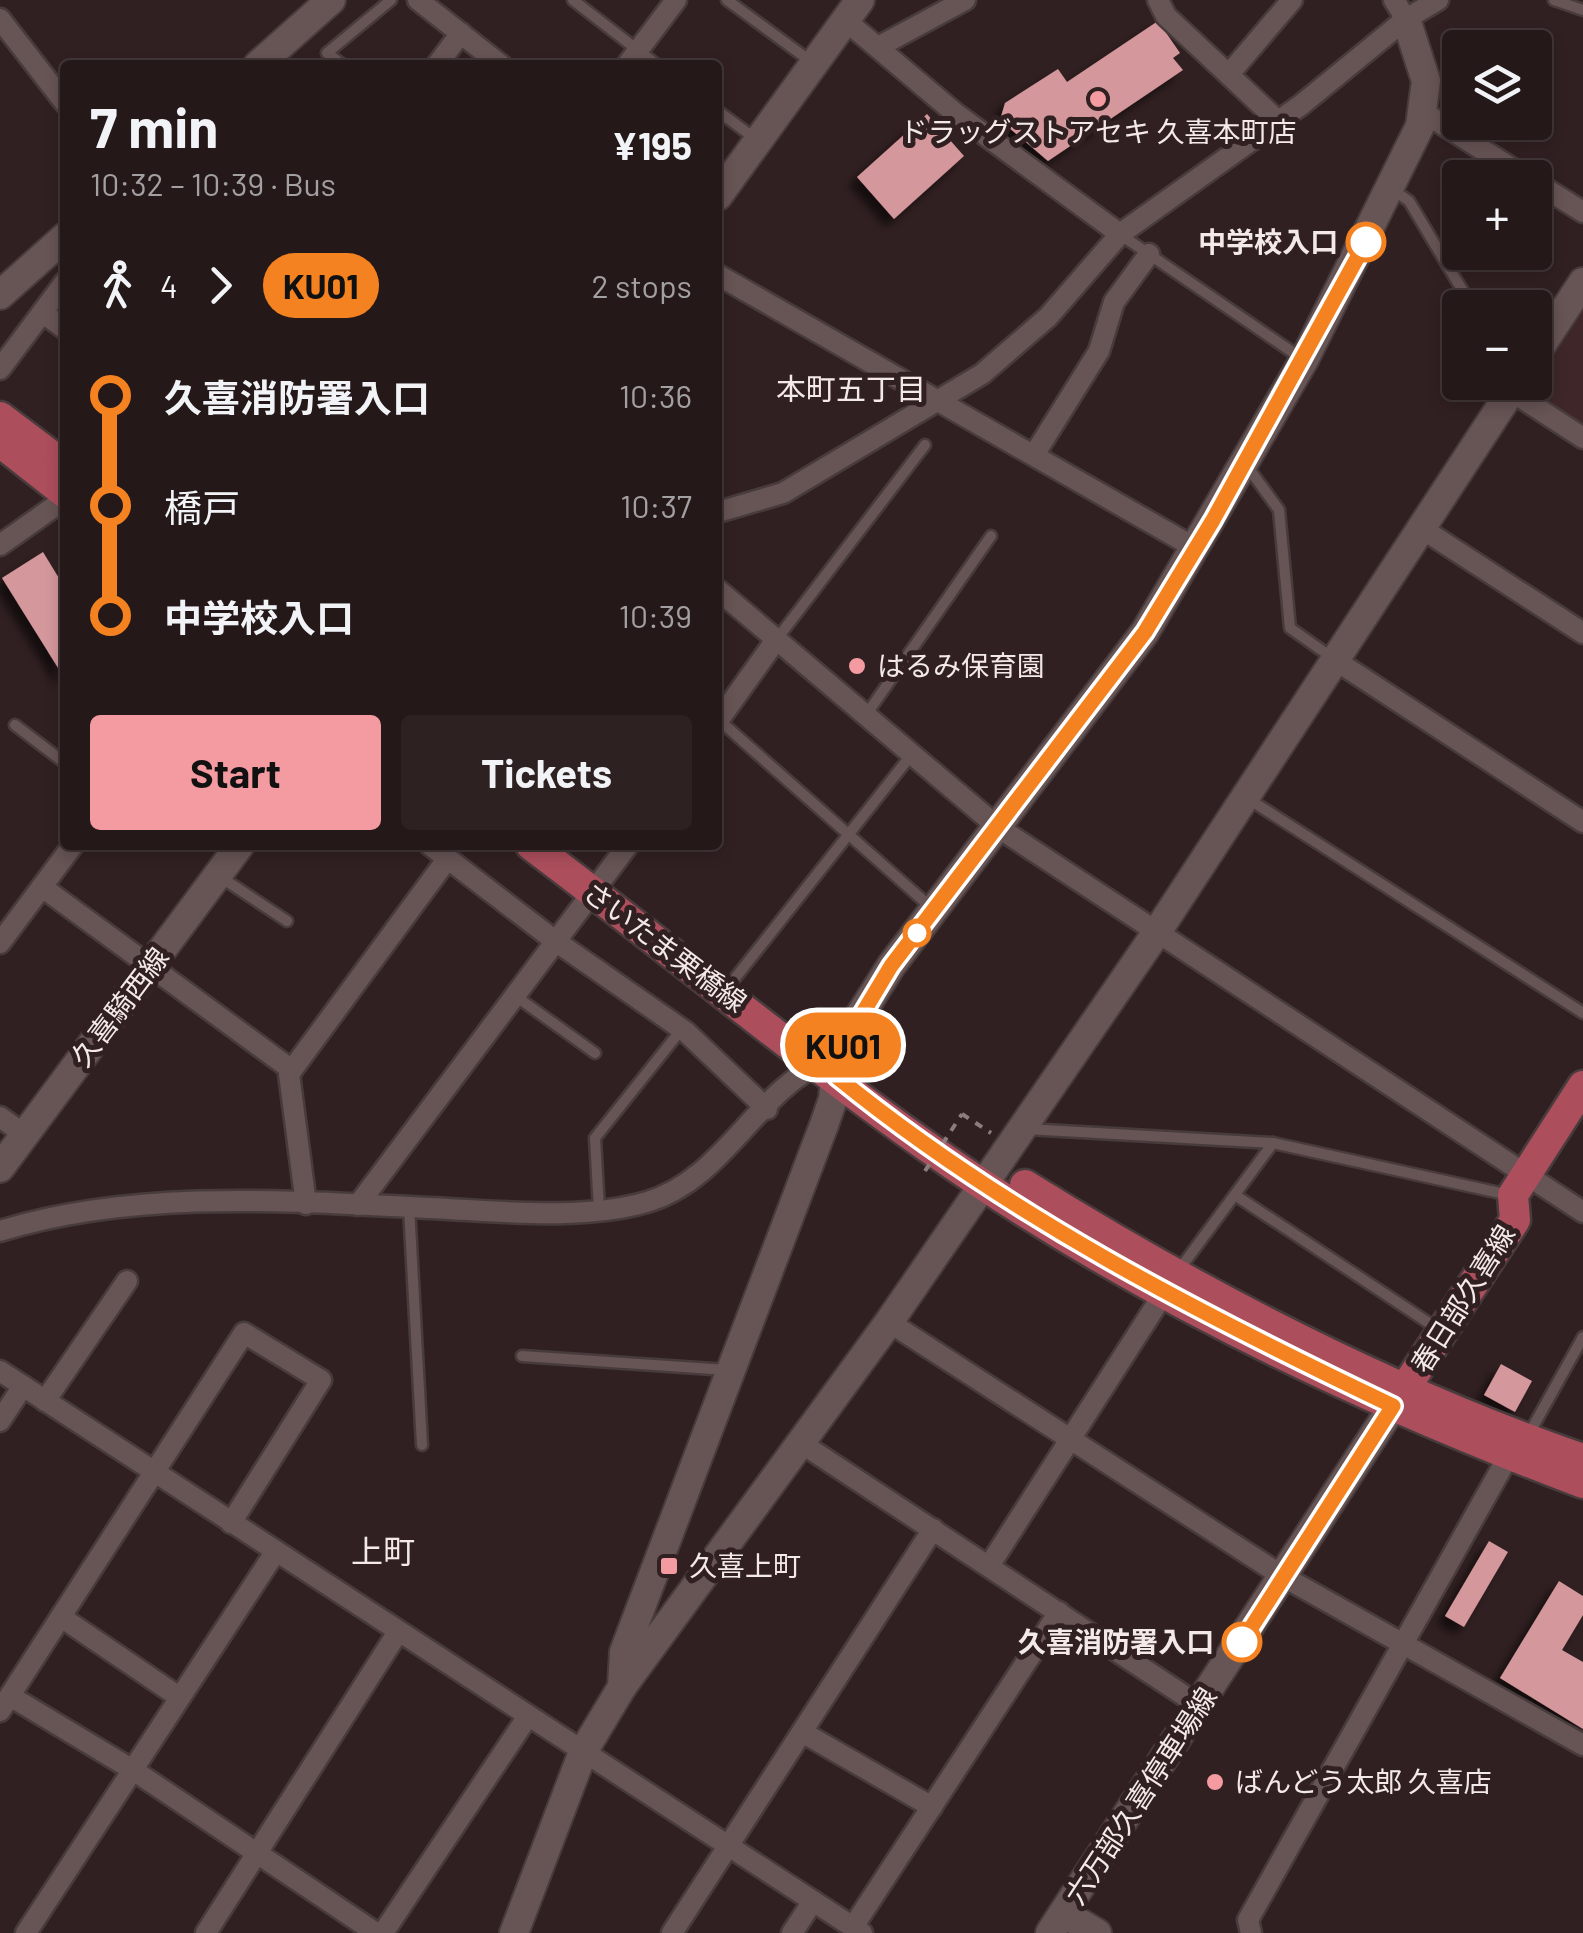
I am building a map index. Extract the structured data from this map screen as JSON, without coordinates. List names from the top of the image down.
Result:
{
  "streets": {
    "main road": ["さいたま栗橋線", "春日部久喜線"],
    "street": ["久喜騎西線", "六万部久喜停車場線"]
  },
  "crossings": [
    ["さいたま栗橋線", "春日部久喜線"],
    ["さいたま栗橋線", "六万部久喜停車場線"],
    ["春日部久喜線", "六万部久喜停車場線"]
  ],
  "districts": ["本町五丁目", "上町"],
  "places": {
    "other": [
      "ドラッグストアセキ 久喜本町店",
      "中学校入口",
      "はるみ保育園",
      "久喜消防署入口",
      "ばんどう太郎 久喜店"
    ],
    "transit": ["久喜上町"]
  },
  "lines": ["bus line KU01"],
  "page": {
    "on_map": "KU01",
    "map_buttons": ["+", "−"],
    "heading": ["7 min", "10:32 – 10:39 · Bus", "¥195"],
    "legs": ["4", "KU01", "2 stops"],
    "list": [
      {
        "name": "久喜消防署入口",
        "value": "10:36"
      },
      {
        "name": "橋戸",
        "value": "10:37"
      },
      {
        "name": "中学校入口",
        "value": "10:39"
      }
    ],
    "buttons": ["Start", "Tickets"]
  }
}
